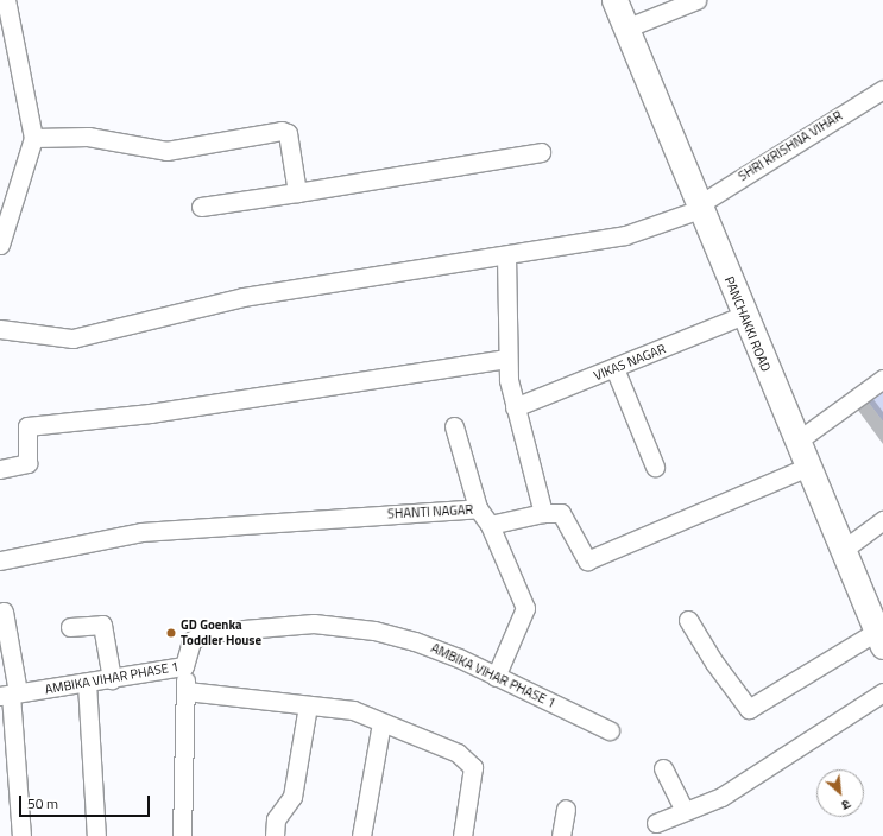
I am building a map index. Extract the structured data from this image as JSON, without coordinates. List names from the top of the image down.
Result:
{
  "streets": {
    "main road": ["PANCHAKKI ROAD"],
    "street": [
      "SHRI KRISHNA VIHAR",
      "VIKAS NAGAR",
      "SHANTI NAGAR",
      "AMBIKA VIHAR PHASE 1"
    ]
  },
  "crossings": [
    ["SHRI KRISHNA VIHAR", "PANCHAKKI ROAD"],
    ["PANCHAKKI ROAD", "VIKAS NAGAR"],
    ["PANCHAKKI ROAD", "SHANTI NAGAR"]
  ],
  "places": ["GD Goenka Toddler House"],
  "scale_bar": "50 m",
  "north": "bottom right"
}
